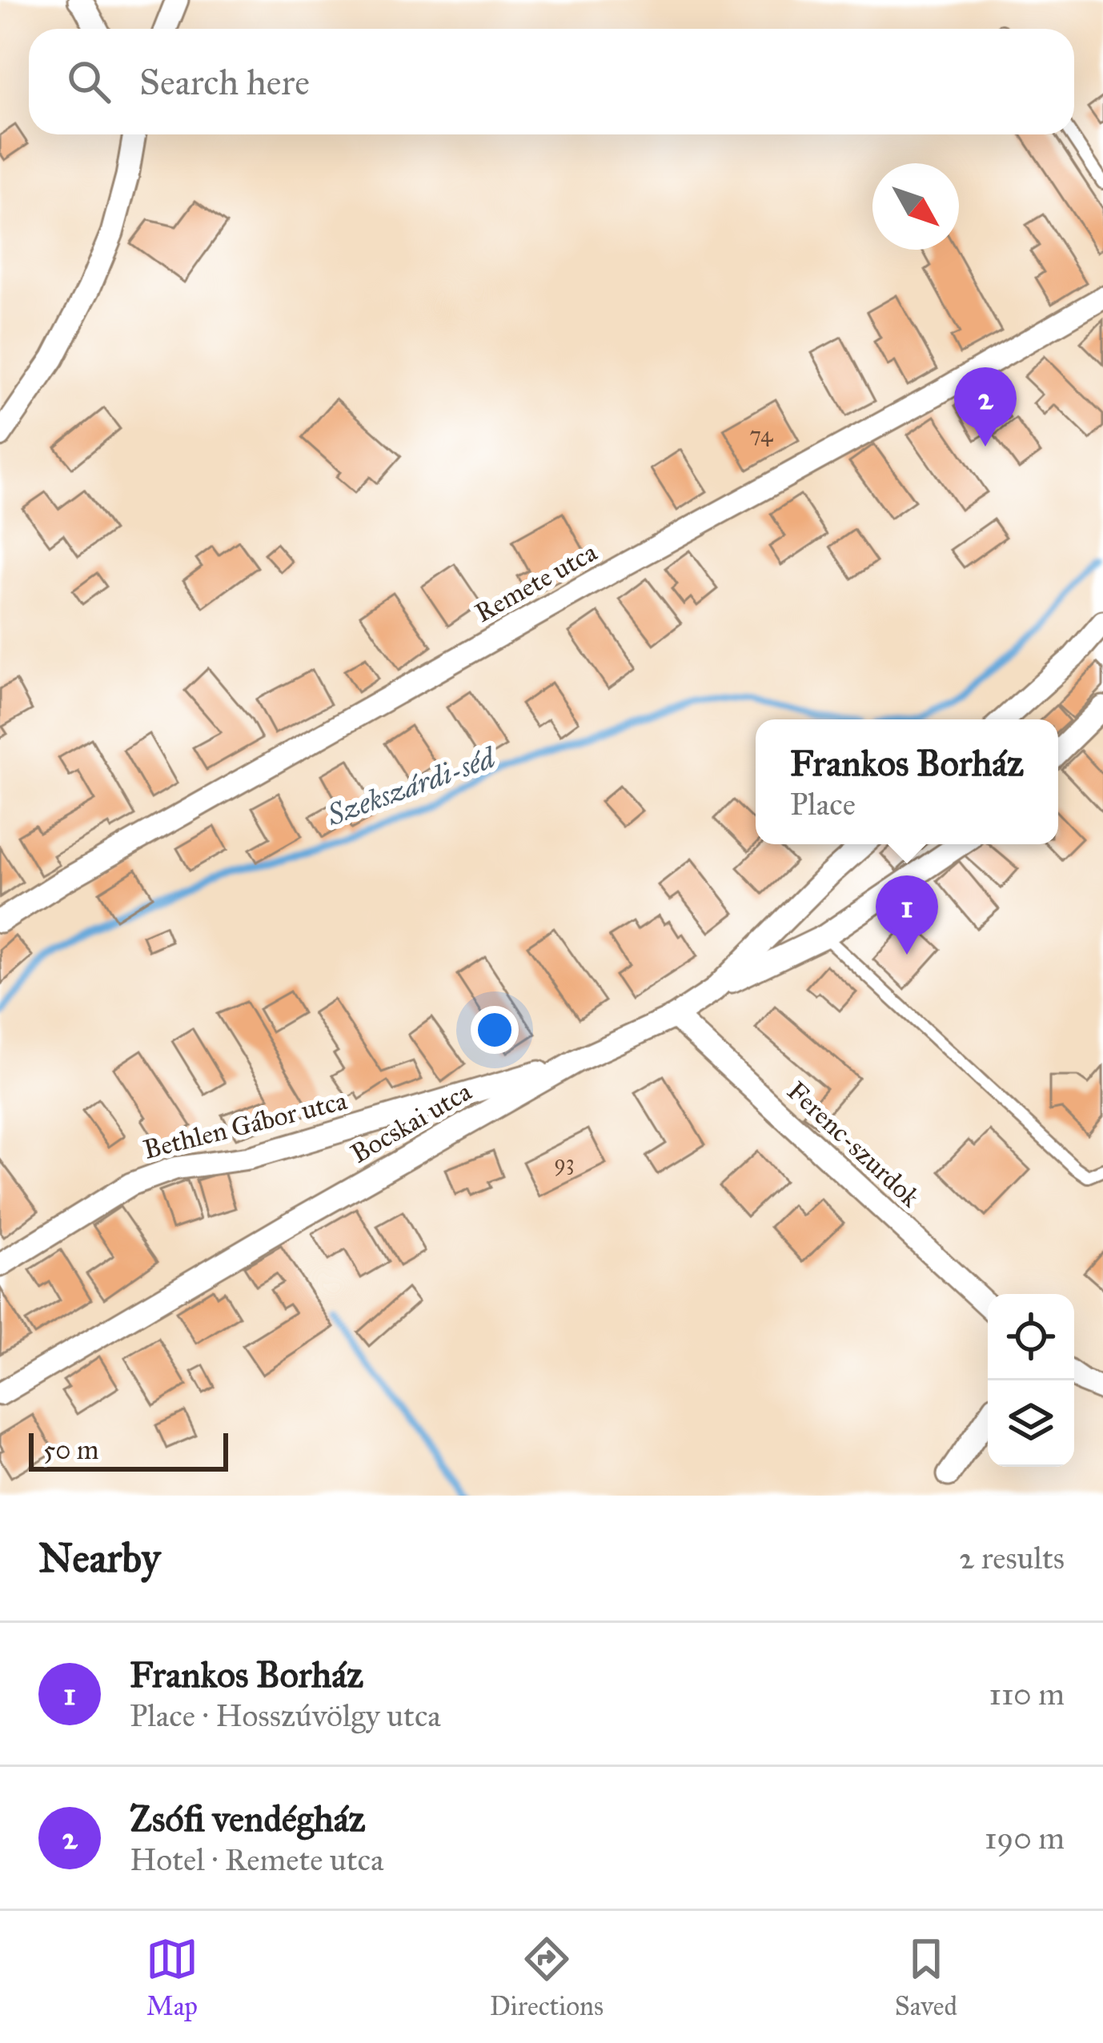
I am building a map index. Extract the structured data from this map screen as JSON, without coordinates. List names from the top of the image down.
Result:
{
  "streets": {
    "street": [
      "Remete utca",
      "Bocskai utca",
      "Bethlen Gábor utca",
      "Ferenc-szurdok"
    ]
  },
  "crossings": [
    ["Bocskai utca", "Bethlen Gábor utca"],
    ["Bocskai utca", "Ferenc-szurdok"]
  ],
  "water": ["Szekszárdi-séd"],
  "house_numbers": ["74", "93"],
  "scale_bar": "50 m",
  "north": "bottom right",
  "page": {
    "search": "Search here",
    "pins": ["2", "1"],
    "popup": ["Frankos Borház", "Place"],
    "scale": "50 m",
    "heading": ["Nearby", "2 results"],
    "list": [
      {
        "mark": "1",
        "name": "Frankos Borház",
        "note": "Place · Hosszúvölgy utca",
        "value": "110 m"
      },
      {
        "mark": "2",
        "name": "Zsófi vendégház",
        "note": "Hotel · Remete utca",
        "value": "190 m"
      }
    ],
    "nav": ["Map", "Directions", "Saved"]
  }
}
